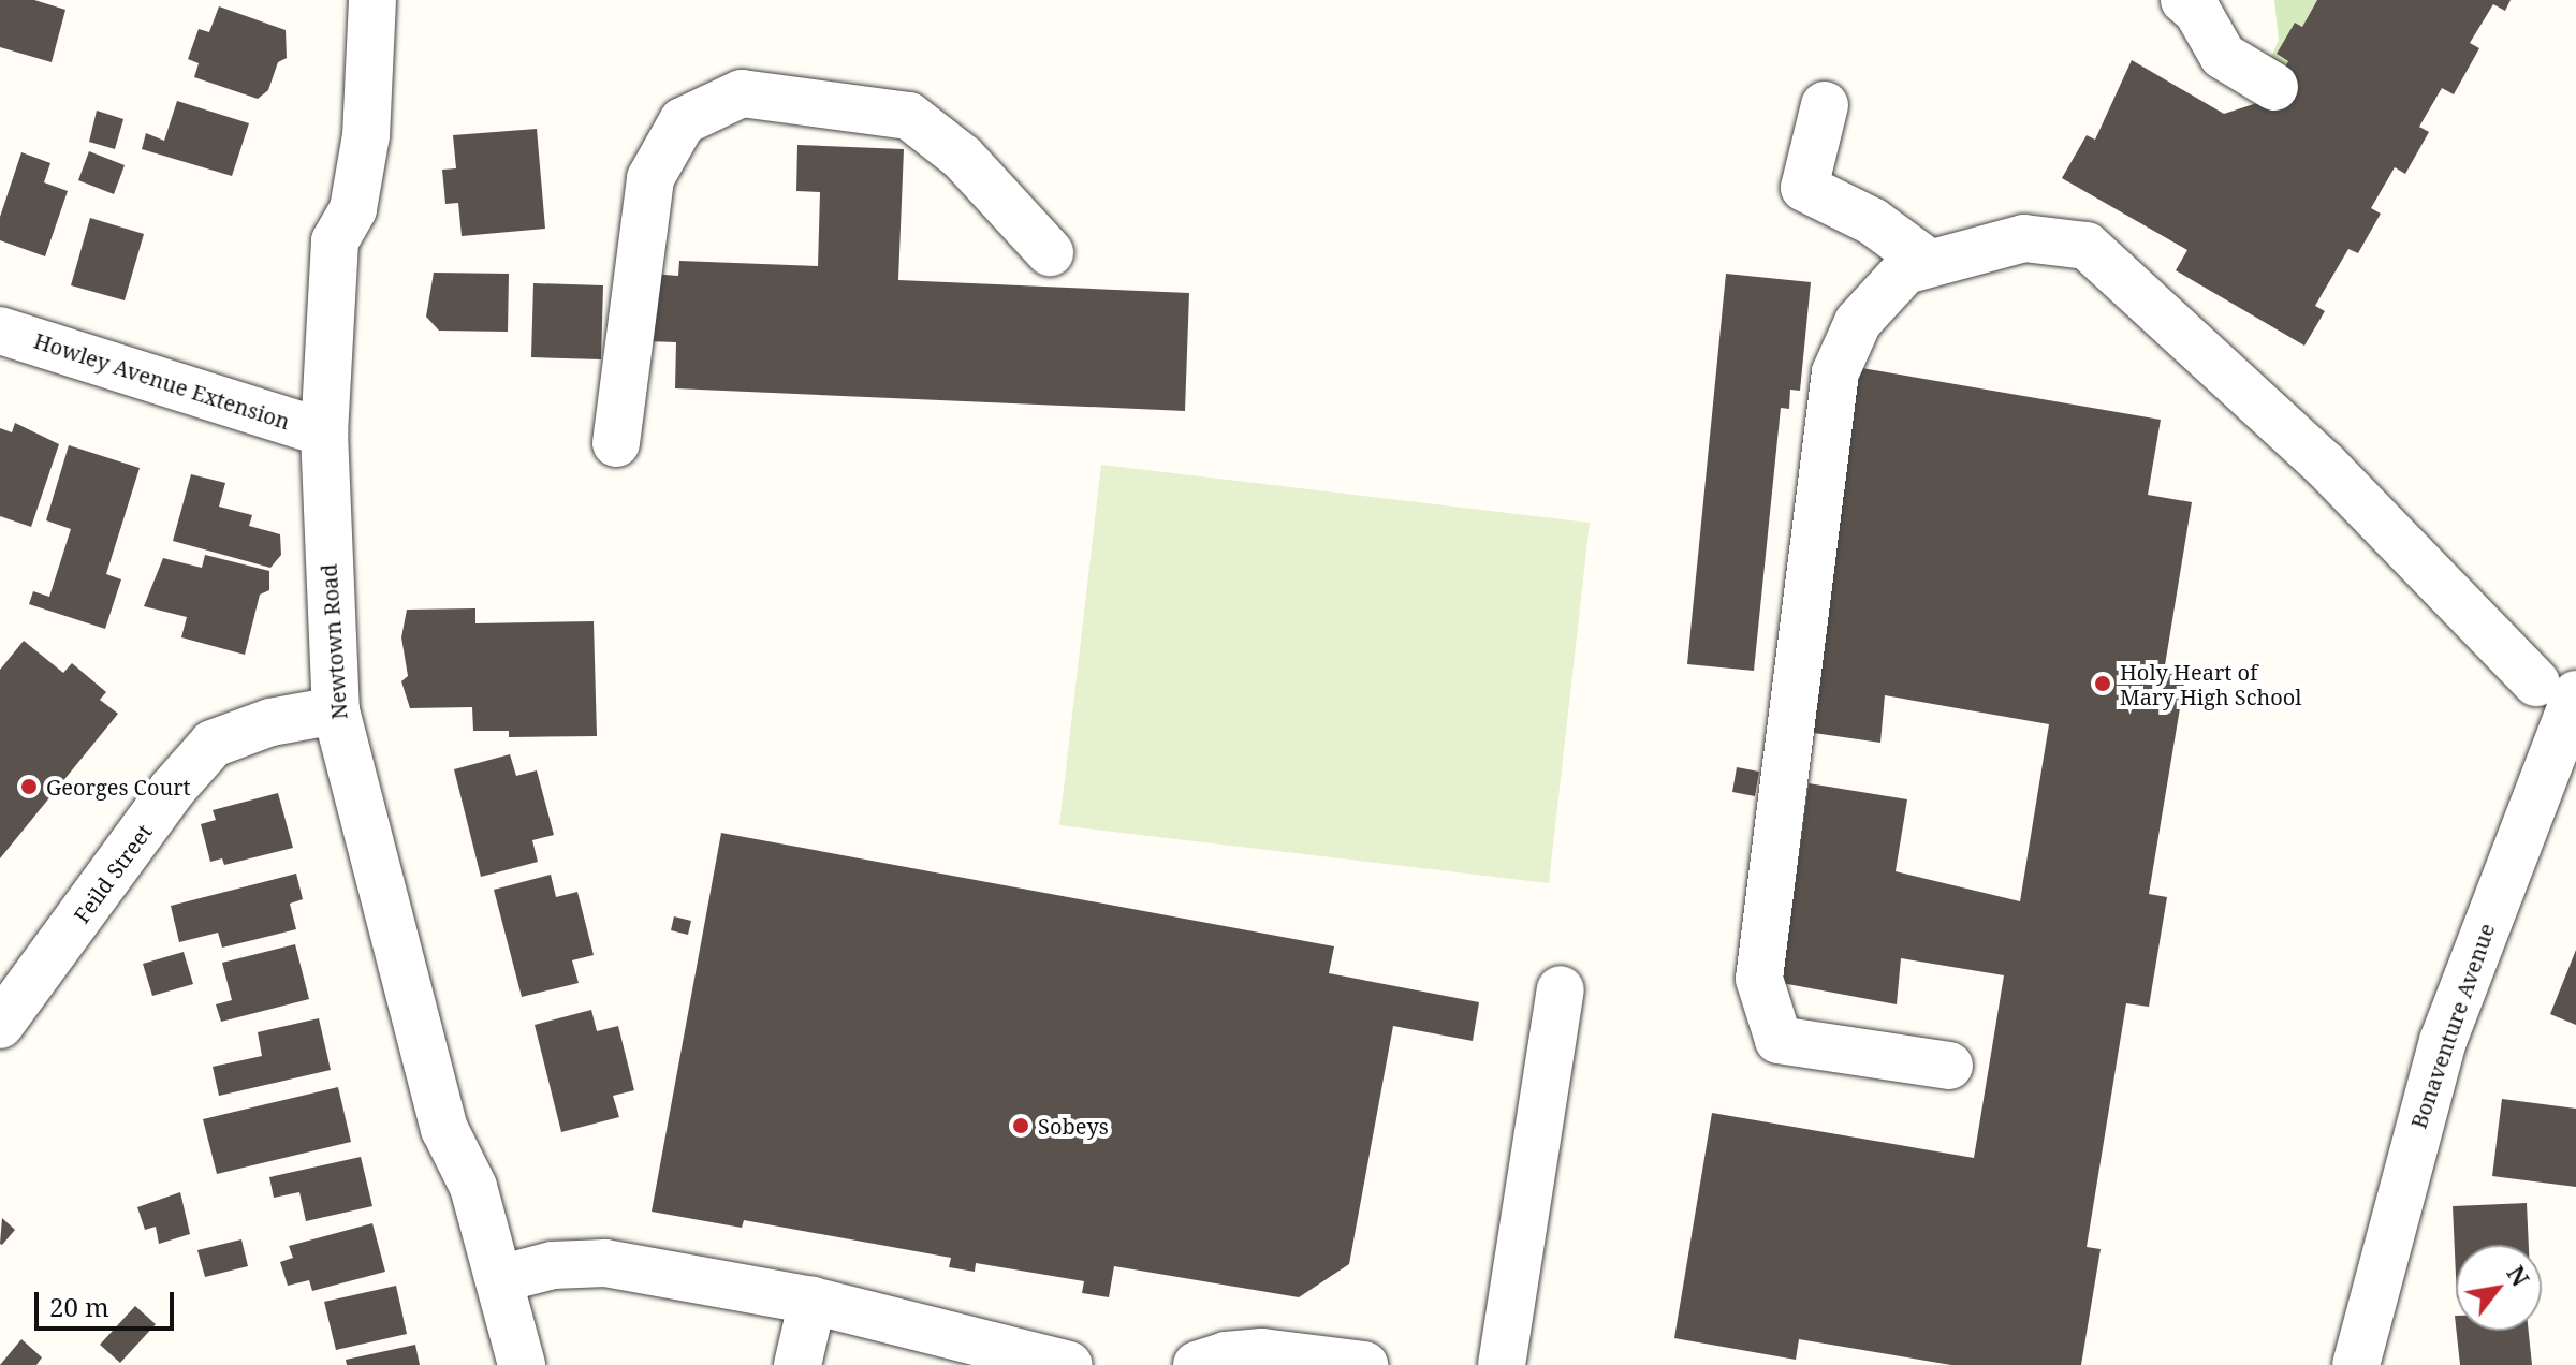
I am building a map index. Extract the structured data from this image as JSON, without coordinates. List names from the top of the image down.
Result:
{
  "streets": {
    "street": [
      "Howley Avenue Extension",
      "Newtown Road",
      "Feild Street",
      "Bonaventure Avenue"
    ]
  },
  "crossings": [
    ["Howley Avenue Extension", "Newtown Road"],
    ["Newtown Road", "Feild Street"]
  ],
  "places": ["Holy Heart of Mary High School", "Georges Court", "Sobeys"],
  "scale_bar": "20 m",
  "north": "top right"
}
